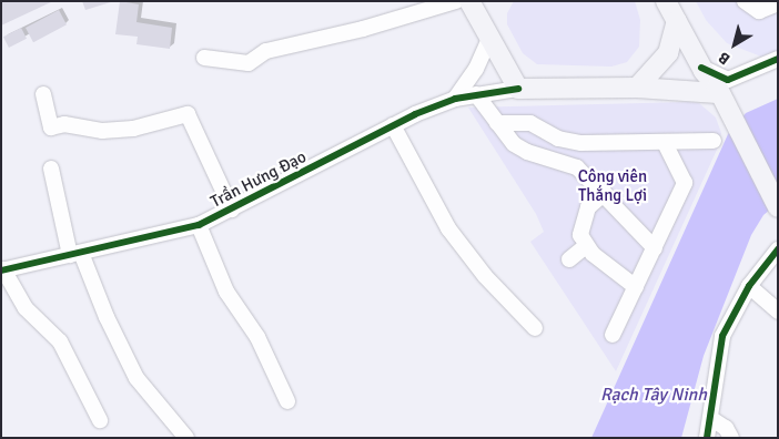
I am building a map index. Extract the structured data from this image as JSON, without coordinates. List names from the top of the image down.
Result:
{
  "streets": {
    "main road": ["Trần Hưng Đạo"]
  },
  "water": ["Rạch Tây Ninh"],
  "parks": ["Công viên Thắng Lợi"],
  "north": "bottom left"
}
